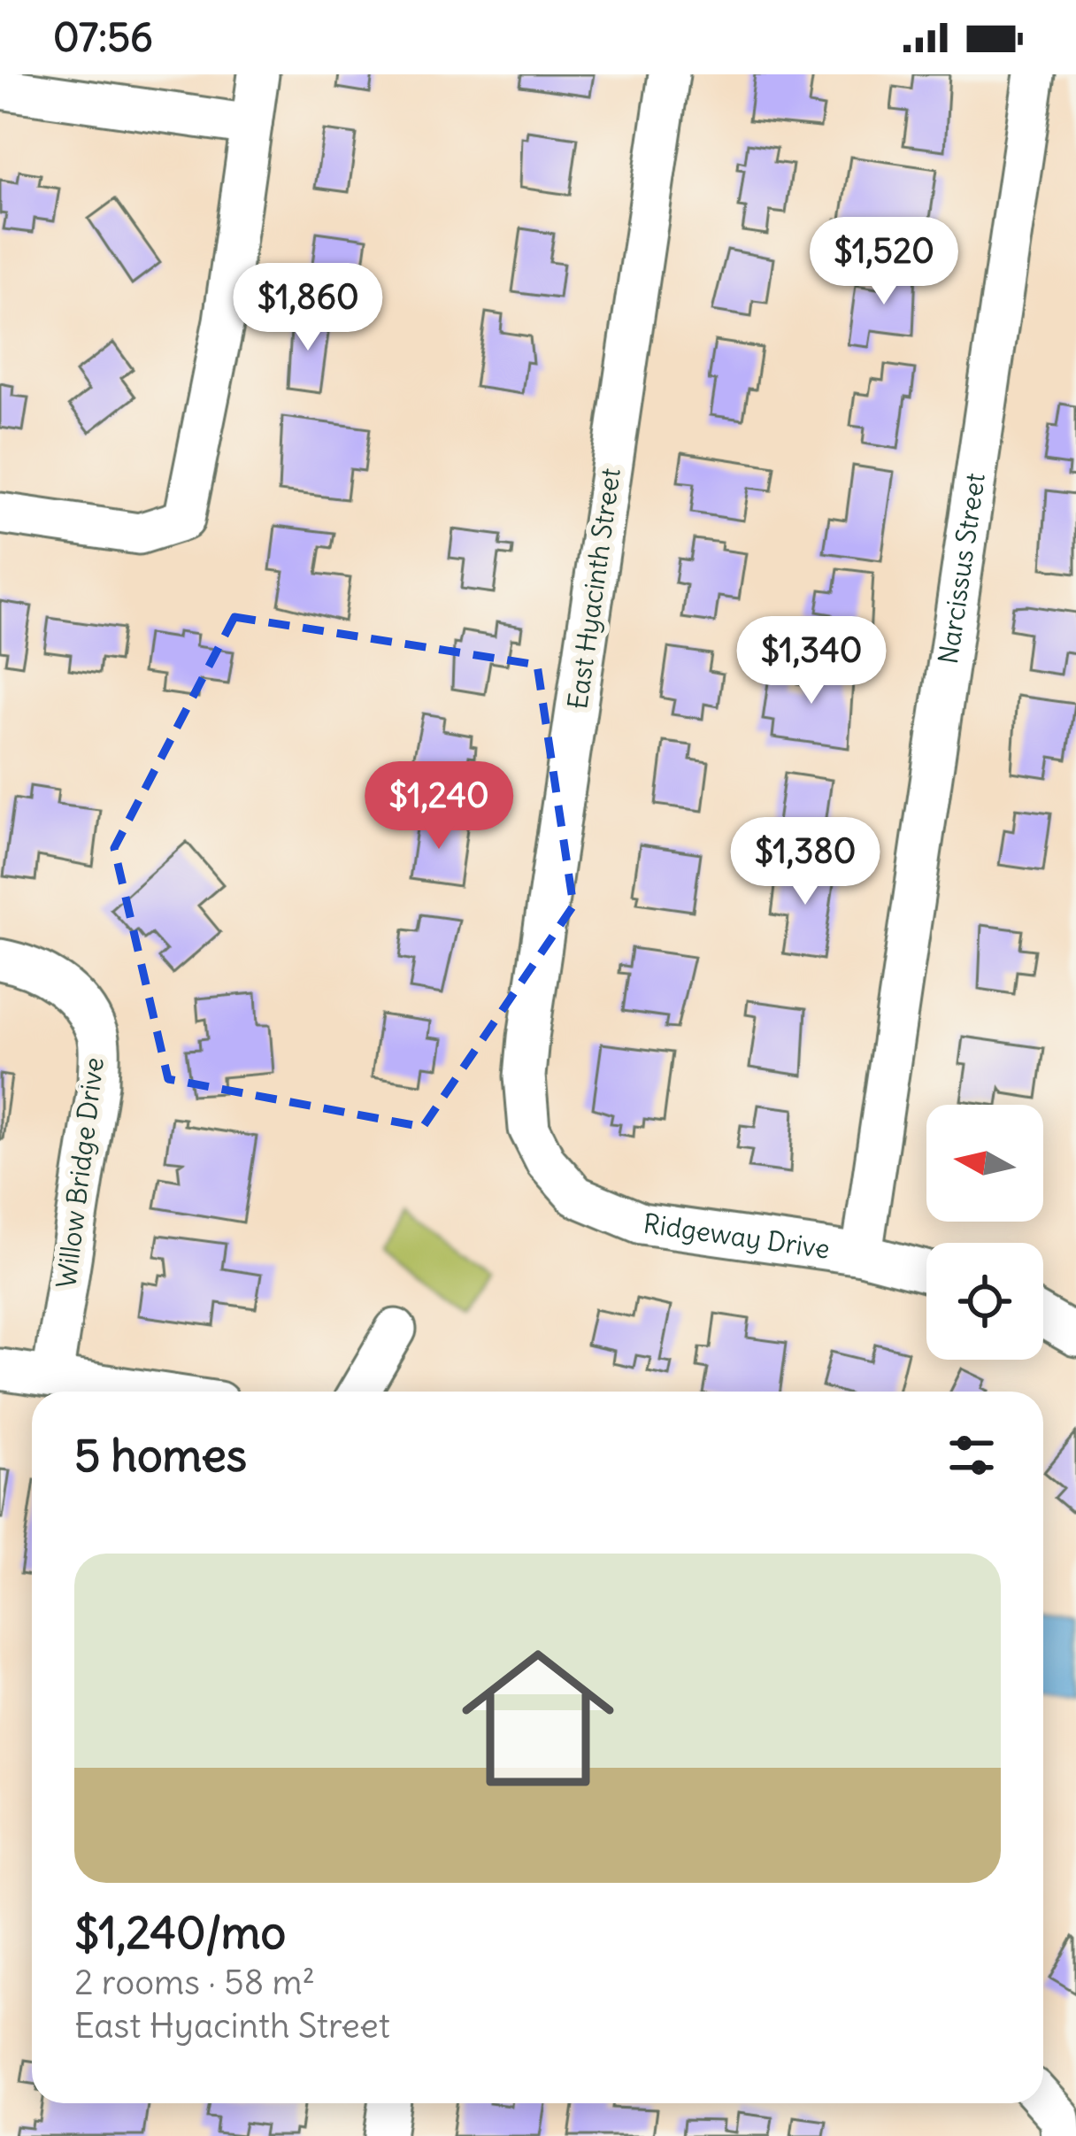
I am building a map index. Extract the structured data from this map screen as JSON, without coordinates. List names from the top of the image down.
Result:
{
  "streets": {
    "street": [
      "Narcissus Street",
      "East Hyacinth Street",
      "Willow Bridge Drive",
      "Ridgeway Drive"
    ]
  },
  "crossings": [
    ["Narcissus Street", "Ridgeway Drive"],
    ["East Hyacinth Street", "Ridgeway Drive"]
  ],
  "north": "left",
  "page": {
    "status": "07:56",
    "price": [
      "$1,520",
      "$1,860",
      "$1,340",
      "$1,240",
      "$1,380"
    ],
    "heading": "5 homes",
    "list": [
      {
        "name": "$1,240/mo",
        "note": "2 rooms · 58 m² · East Hyacinth Street"
      }
    ]
  }
}
